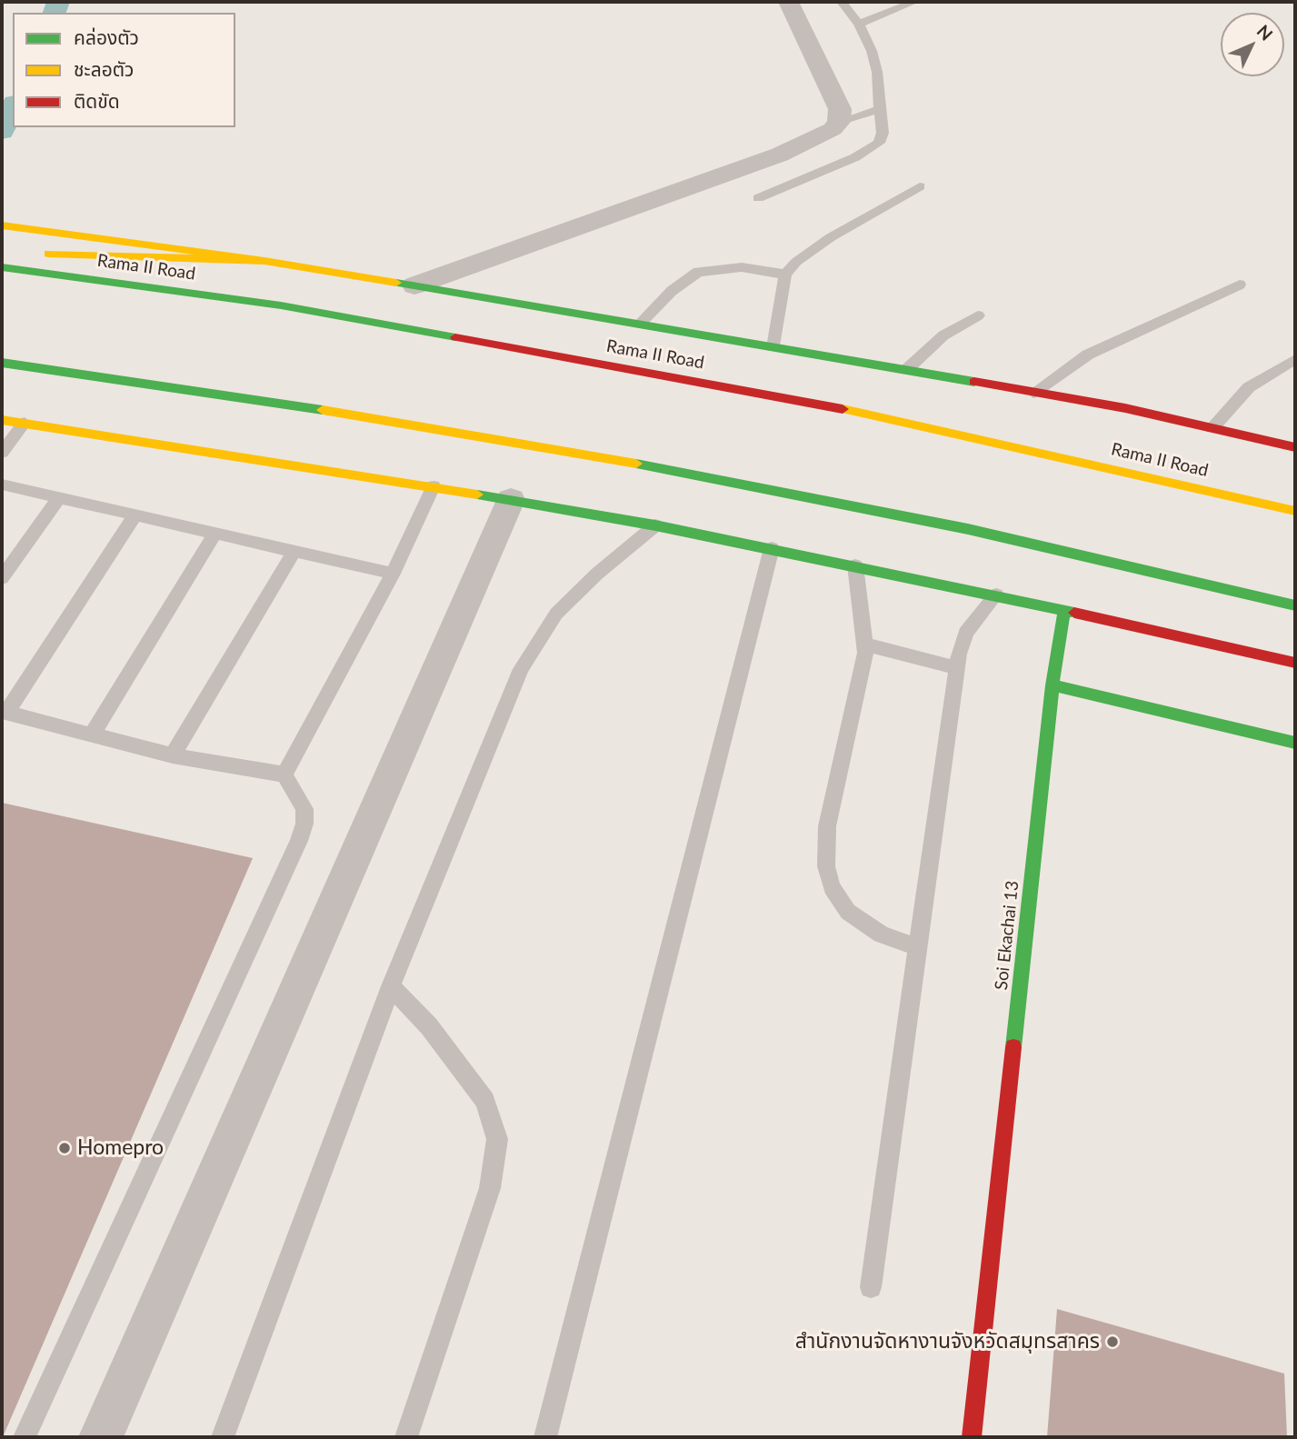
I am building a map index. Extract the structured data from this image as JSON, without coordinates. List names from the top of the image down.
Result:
{
  "streets": {
    "main road": ["Rama II Road", "Soi Ekachai 13"]
  },
  "places": ["Homepro", "สำนักงานจัดหางานจังหวัดสมุทรสาคร"],
  "legend": ["คล่องตัว", "ชะลอตัว", "ติดขัด"],
  "north": "top right"
}
